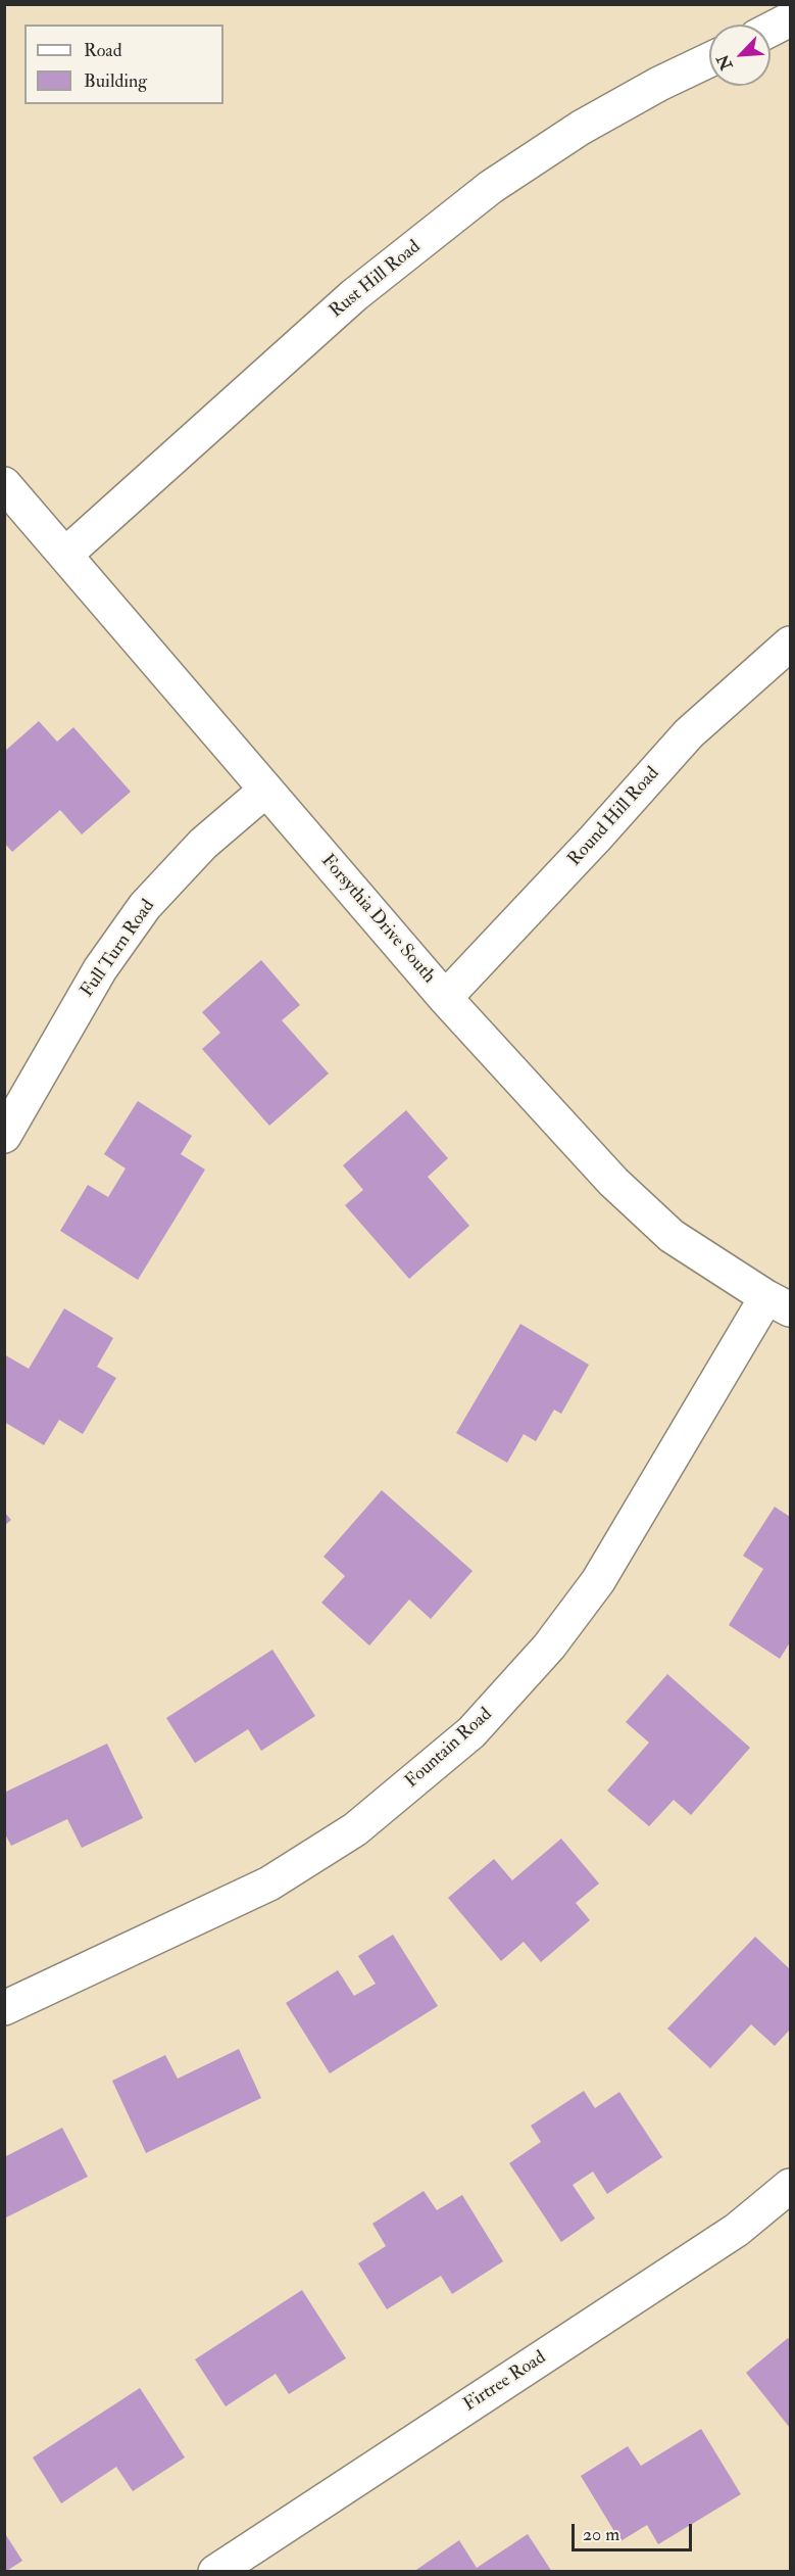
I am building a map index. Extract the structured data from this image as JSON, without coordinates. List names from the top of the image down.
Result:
{
  "streets": {
    "street": [
      "Rust Hill Road",
      "Round Hill Road",
      "Forsythia Drive South",
      "Full Turn Road",
      "Fountain Road",
      "Firtree Road"
    ]
  },
  "crossings": [
    ["Rust Hill Road", "Forsythia Drive South"],
    ["Round Hill Road", "Forsythia Drive South"],
    ["Forsythia Drive South", "Full Turn Road"],
    ["Forsythia Drive South", "Fountain Road"]
  ],
  "legend": ["Road", "Building"],
  "scale_bar": "20 m",
  "north": "bottom left"
}
